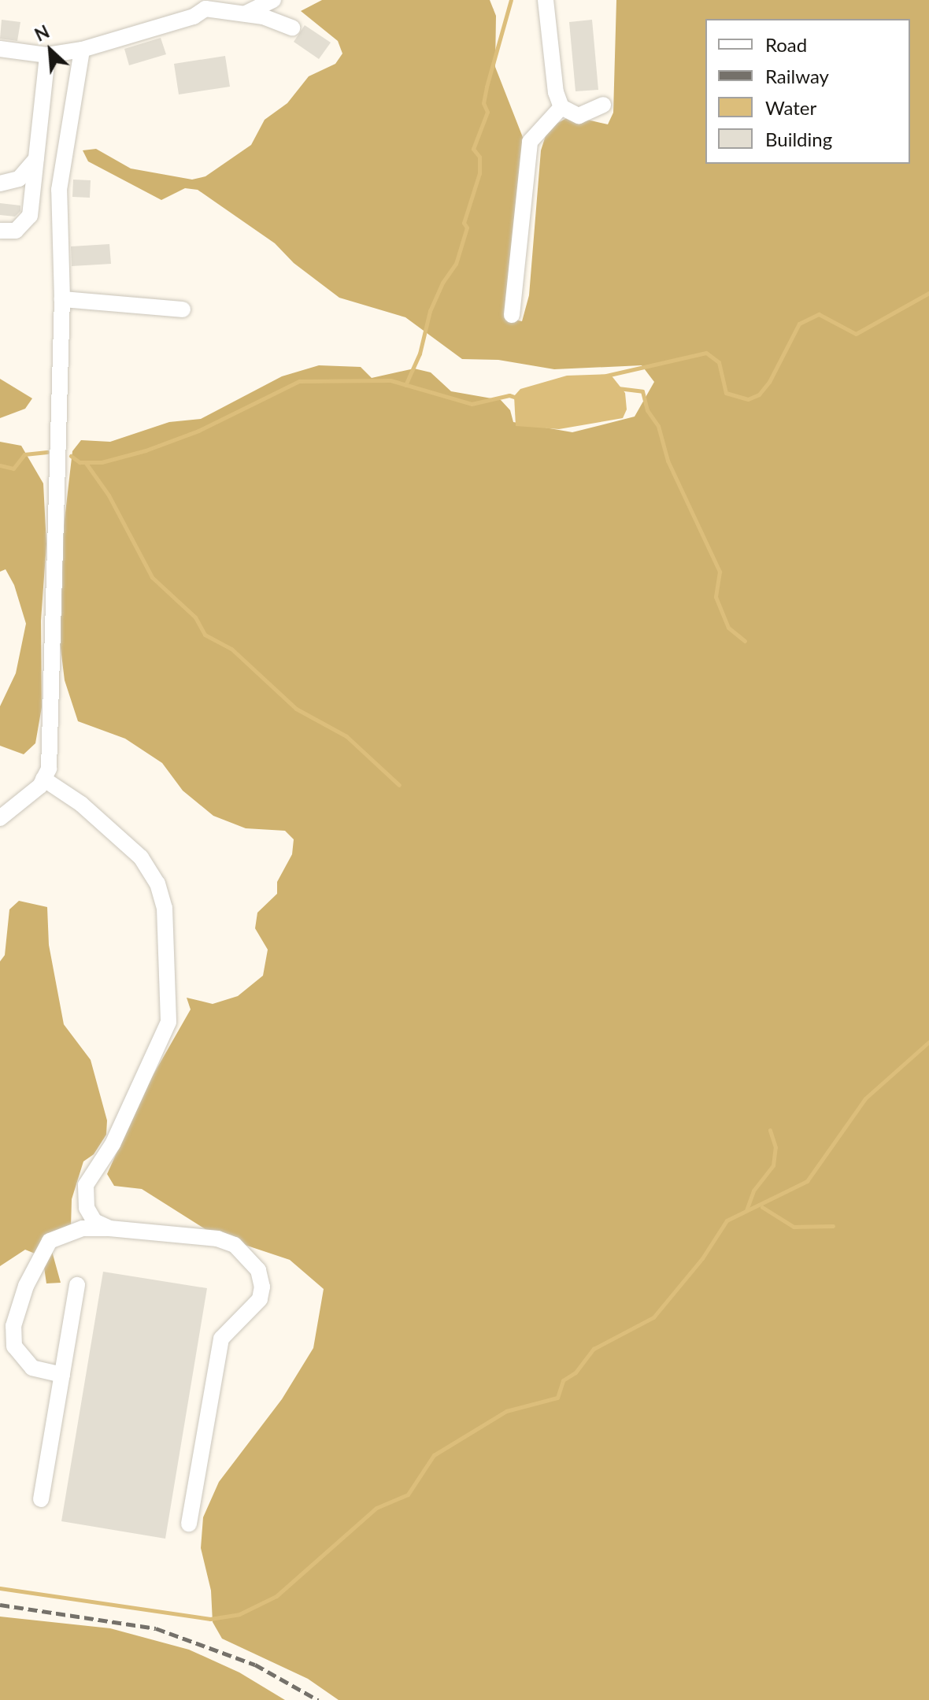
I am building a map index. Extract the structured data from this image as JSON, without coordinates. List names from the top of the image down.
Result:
{
  "legend": [
    "Road",
    "Railway",
    "Water",
    "Building"
  ],
  "north": "top left"
}
